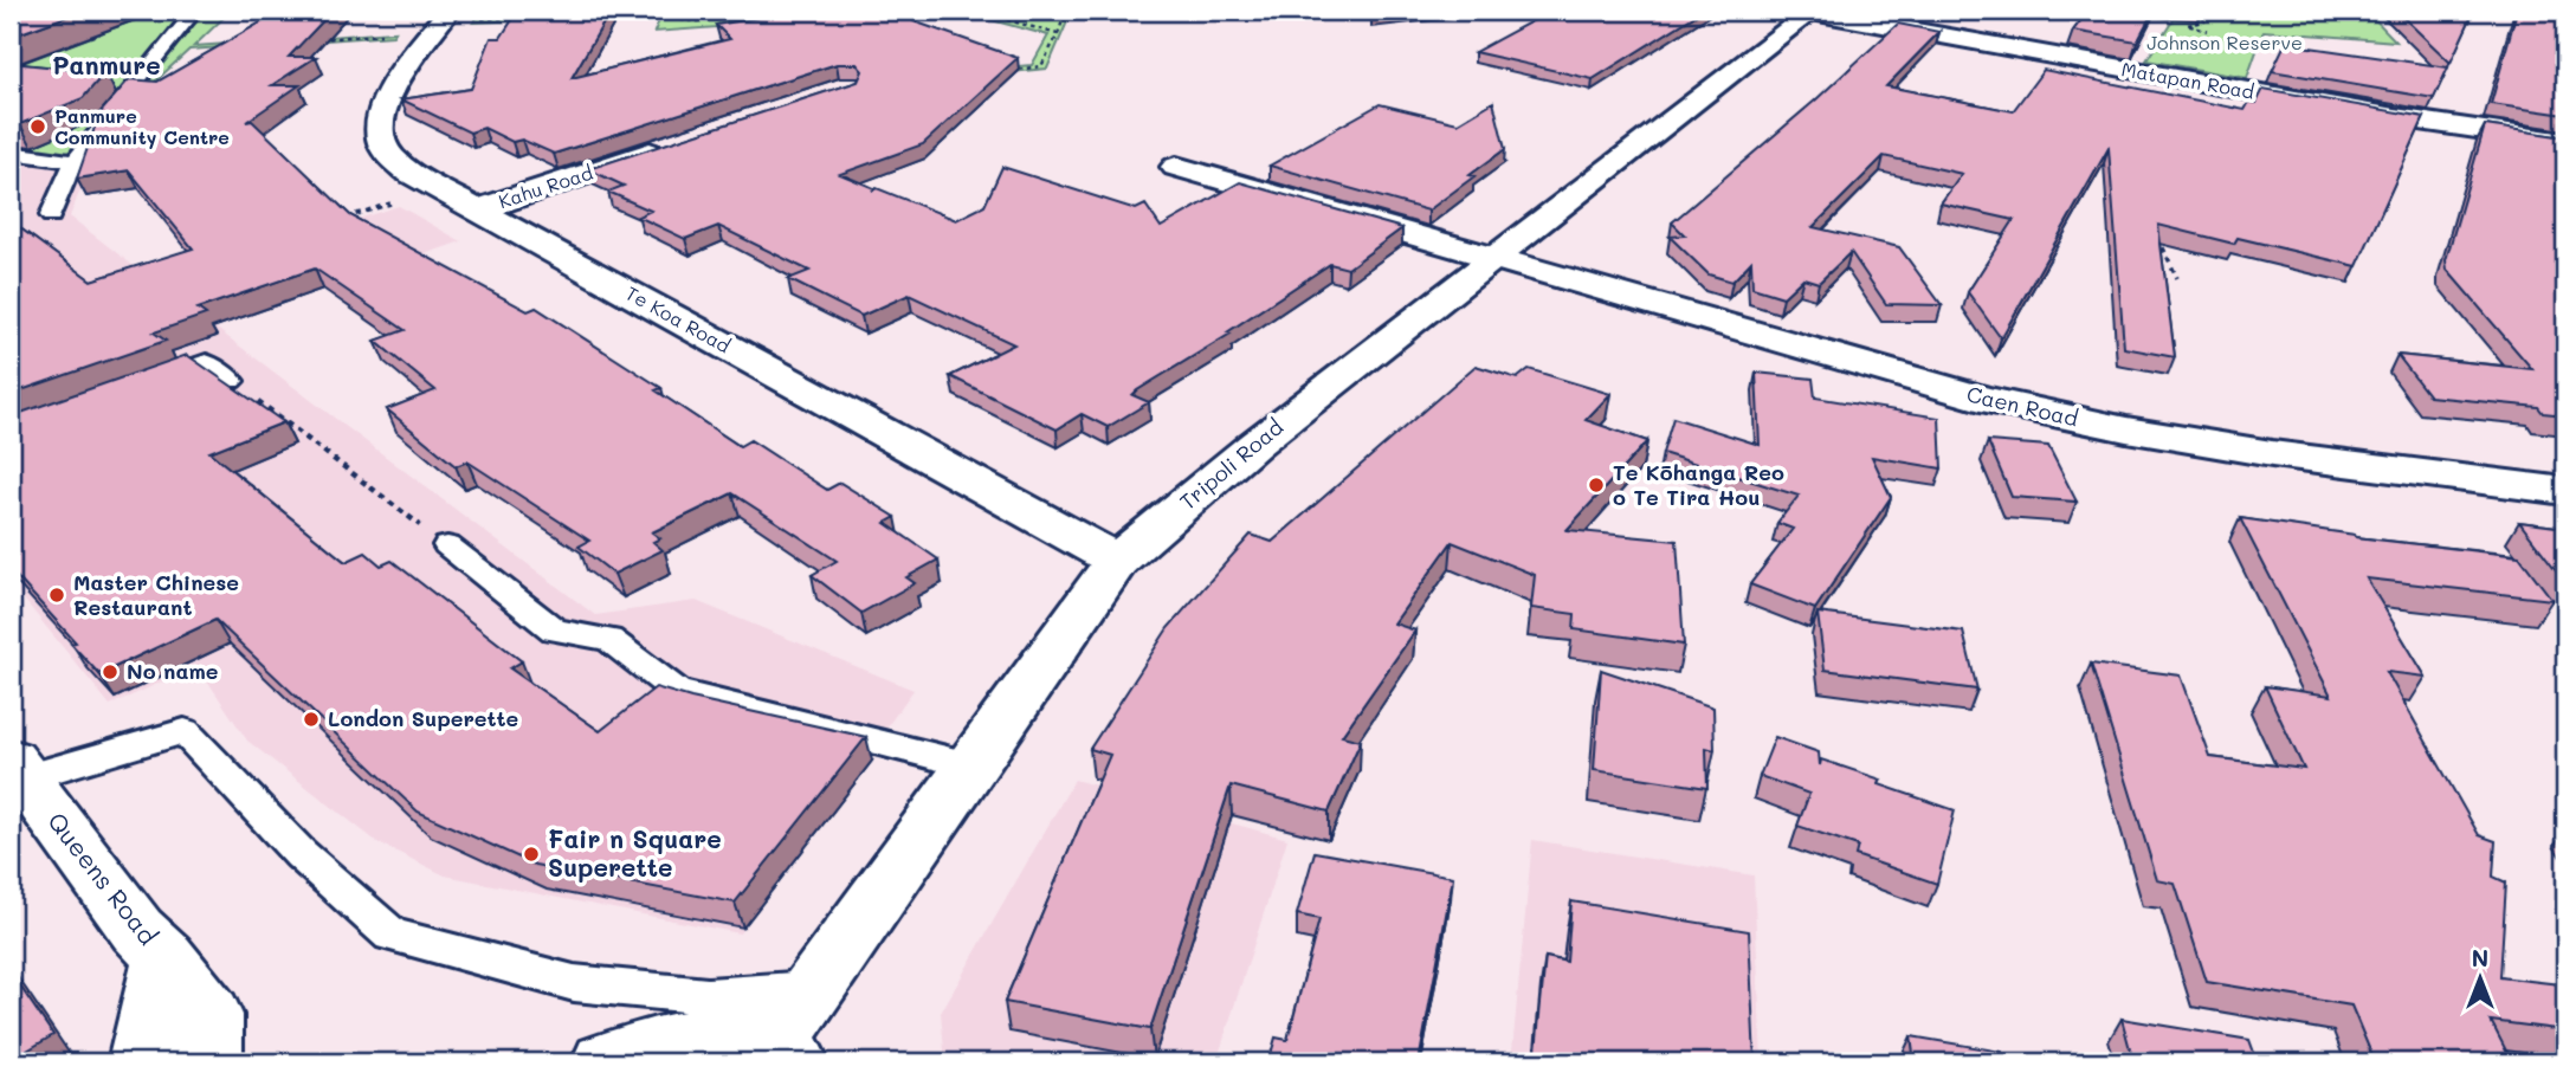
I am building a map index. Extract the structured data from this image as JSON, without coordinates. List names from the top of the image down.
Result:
{
  "streets": {
    "street": [
      "Matapan Road",
      "Kahu Road",
      "Te Koa Road",
      "Caen Road",
      "Tripoli Road",
      "Queens Road"
    ]
  },
  "crossings": [
    ["Matapan Road", "Tripoli Road"],
    ["Kahu Road", "Te Koa Road"],
    ["Te Koa Road", "Tripoli Road"],
    ["Caen Road", "Tripoli Road"]
  ],
  "districts": ["Panmure"],
  "parks": ["Johnson Reserve"],
  "places": [
    "Panmure Community Centre",
    "Te Kōhanga Reo o Te Tira Hou",
    "Master Chinese Restaurant",
    "No name",
    "London Superette",
    "Fair n Square Superette"
  ],
  "north": "top"
}
